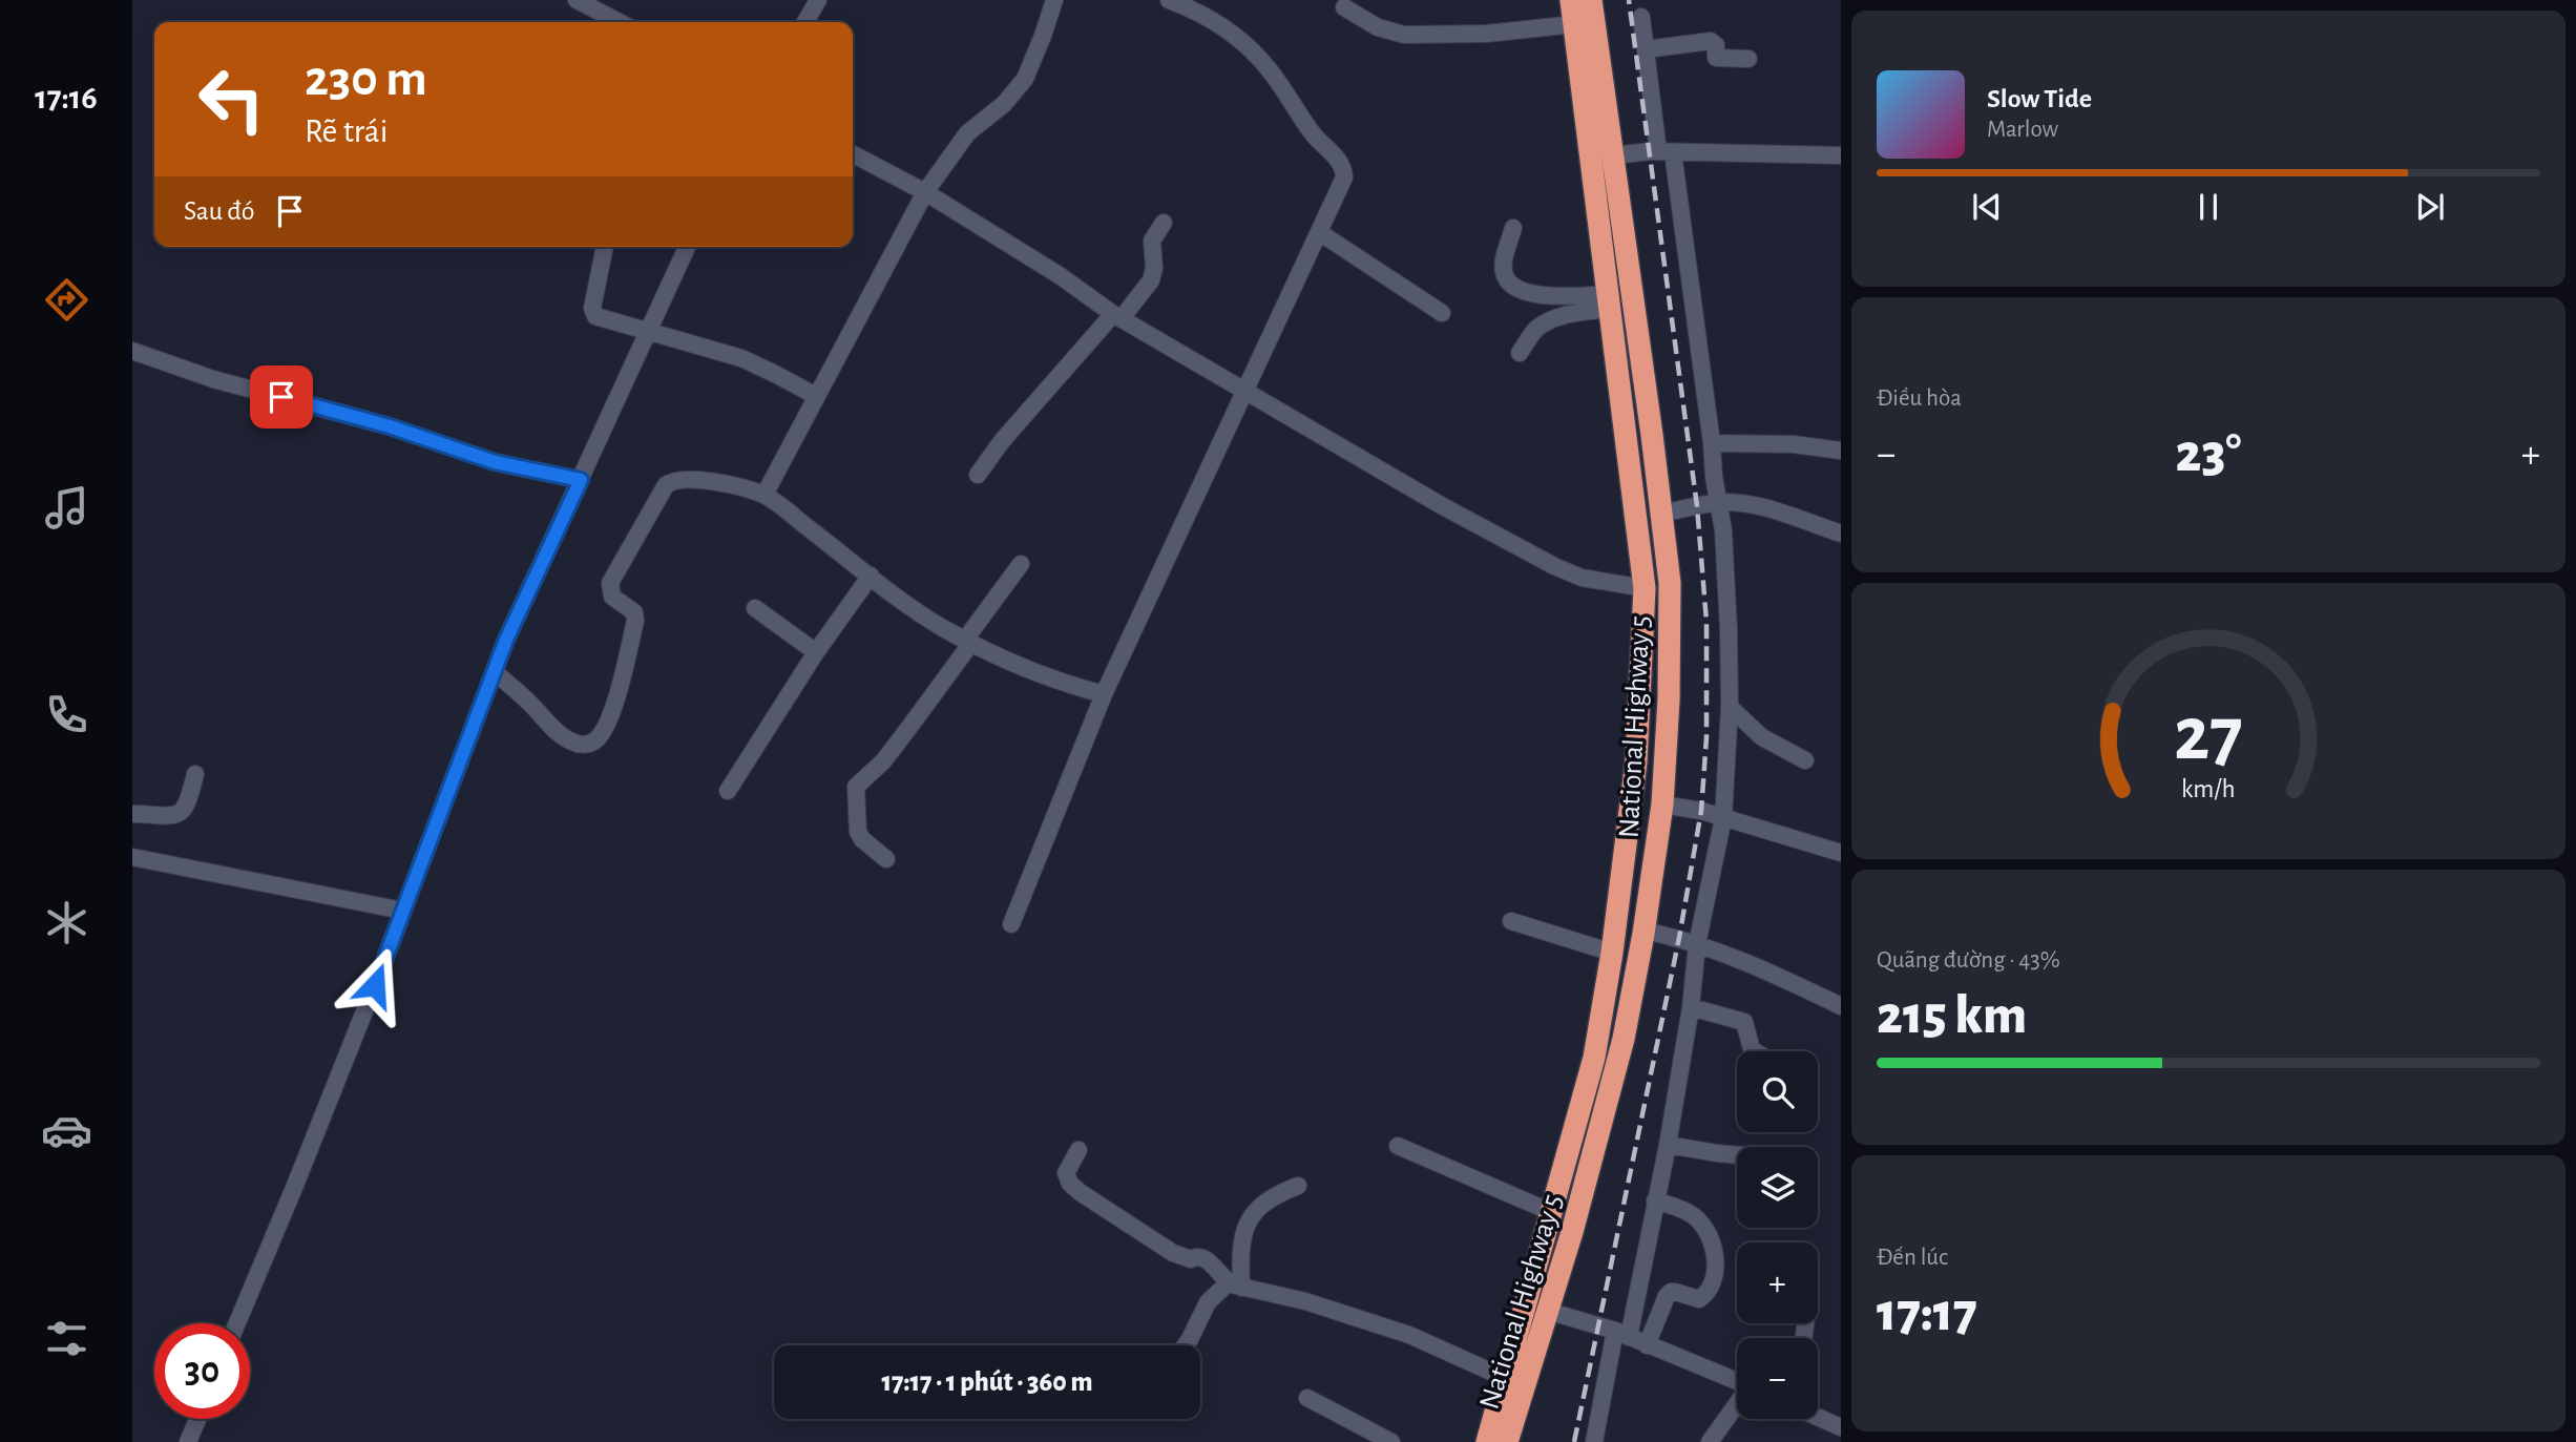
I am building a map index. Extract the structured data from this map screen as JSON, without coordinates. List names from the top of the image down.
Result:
{
  "streets": {
    "highway": ["National Highway 5"]
  },
  "page": {
    "tabs": "17:16",
    "turn": ["230 m", "Rẽ trái"],
    "song": ["Slow Tide", "Marlow"],
    "then": "Sau đó",
    "tile": [
      "Điều hòa",
      ["Quãng đường · 43%", "215 km"],
      ["Đến lúc", "17:17"]
    ],
    "heat": ["−", "23°", "+"],
    "map_buttons": ["+", "−"],
    "limit": "30",
    "trip": "17:17 · 1 phút · 360 m",
    "gauge": ["27", "km/h"]
  }
}
